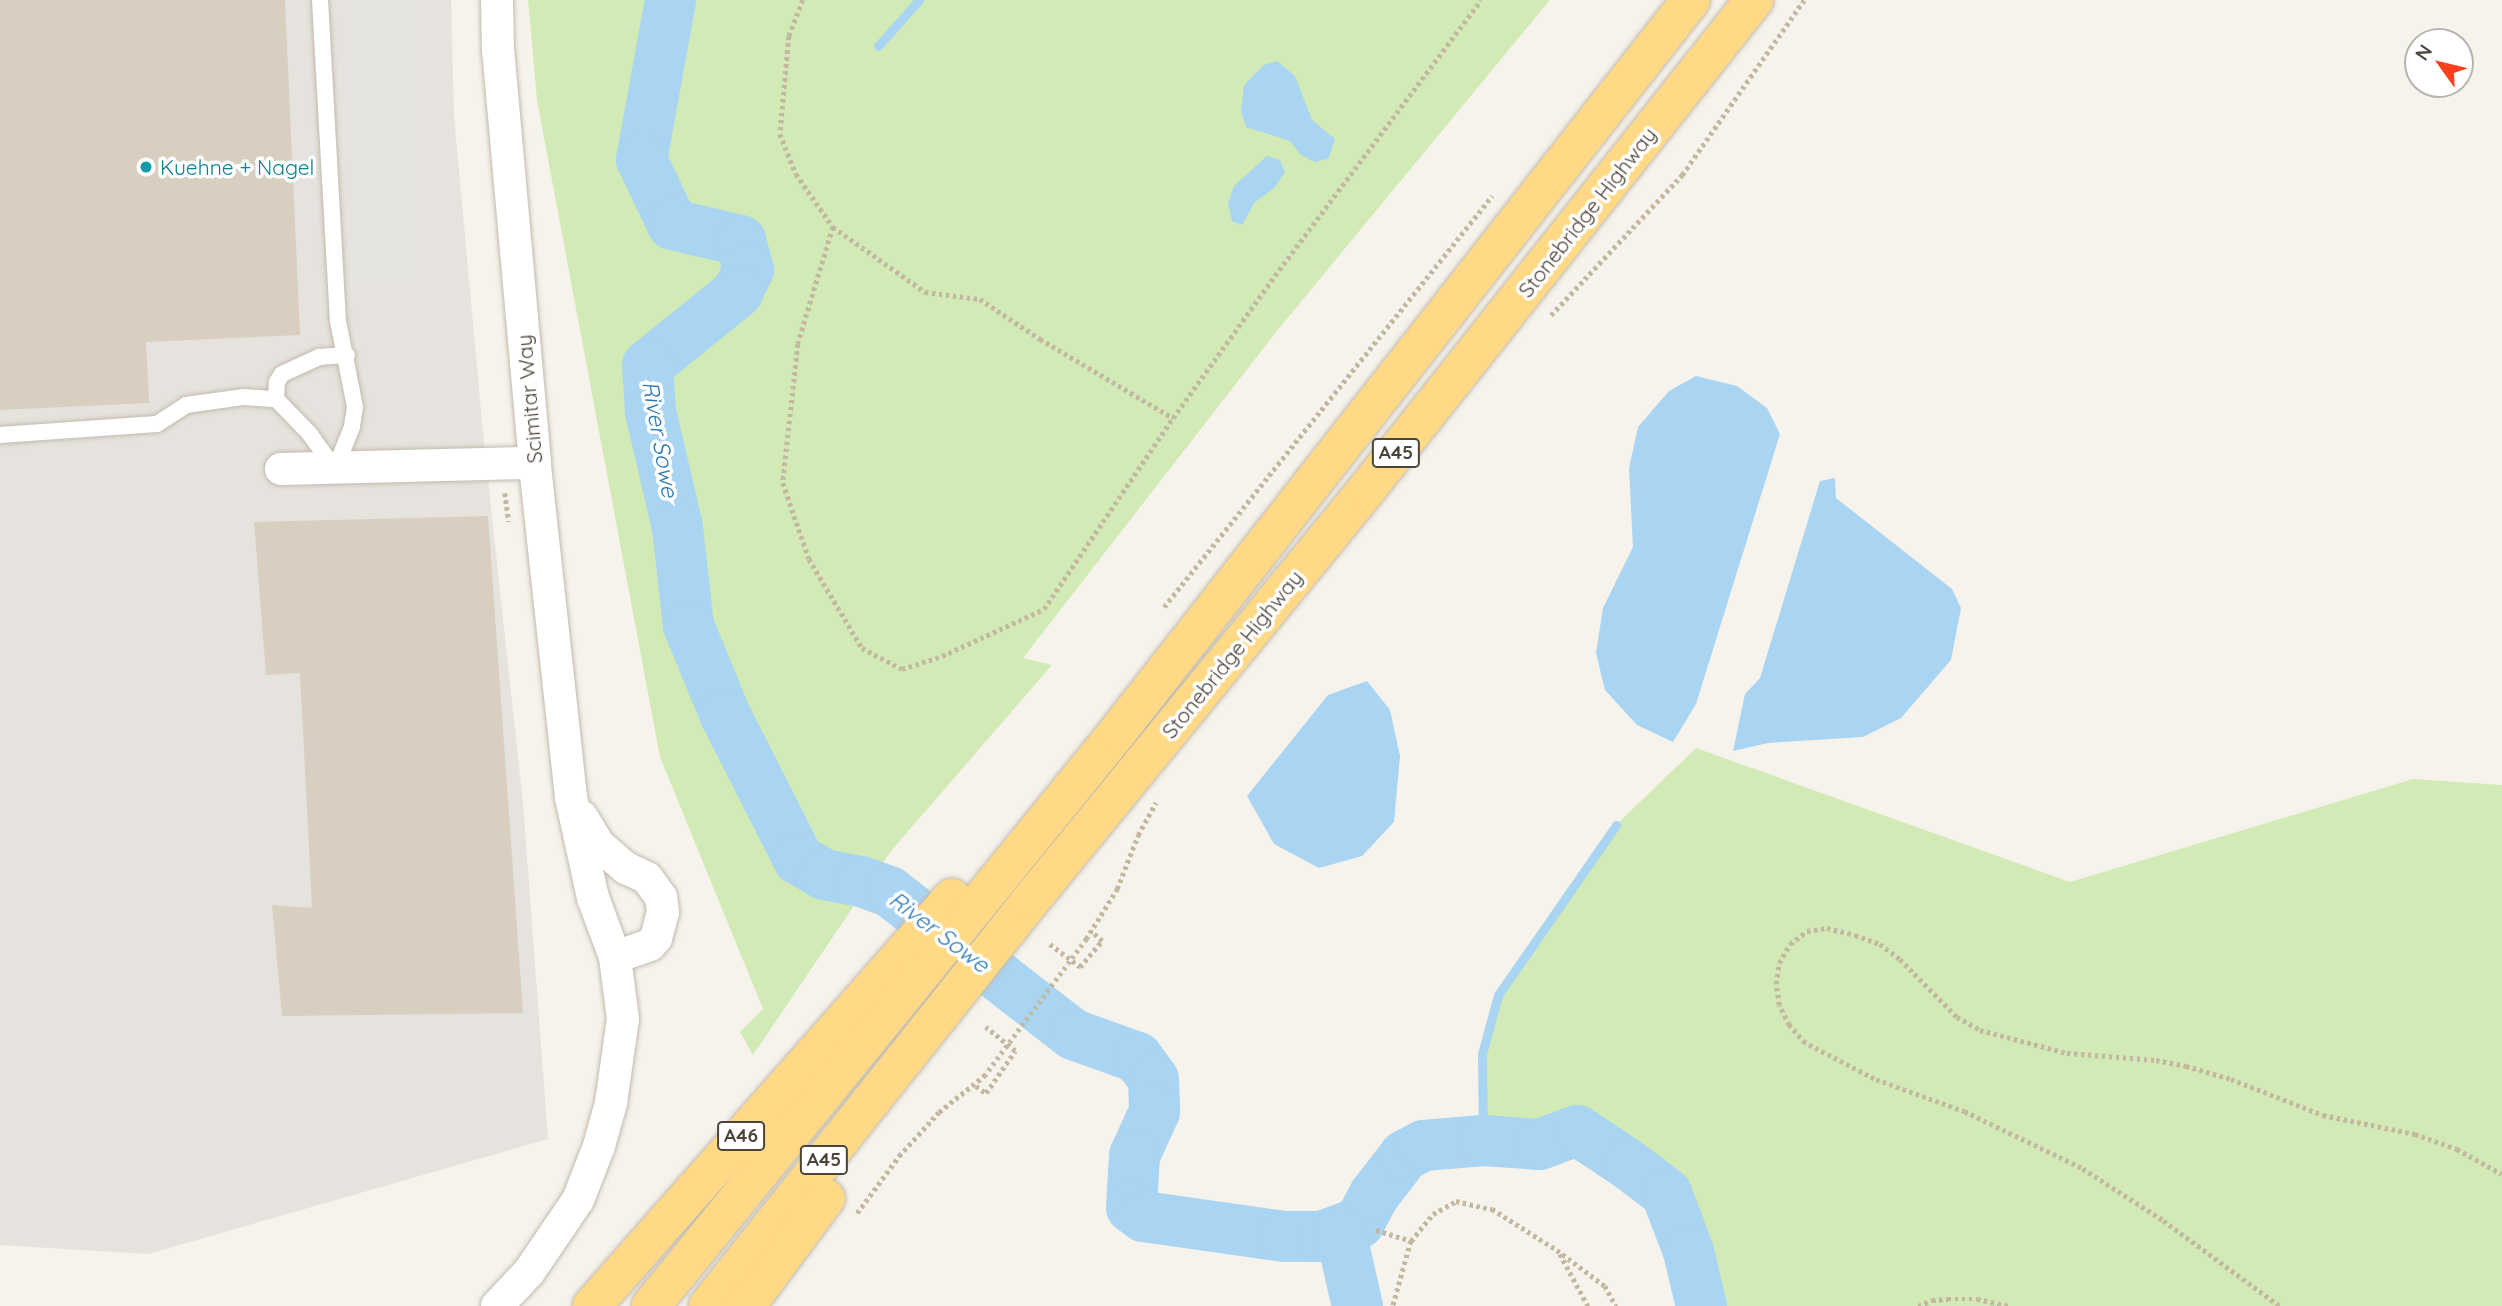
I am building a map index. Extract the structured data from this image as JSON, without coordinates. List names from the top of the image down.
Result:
{
  "streets": {
    "highway": ["Stonebridge Highway", "A45", "A46"],
    "street": ["Scimitar Way"]
  },
  "crossings": [
    ["Stonebridge Highway", "A46"]
  ],
  "water": ["River Sowe"],
  "places": ["Kuehne + Nagel"],
  "north": "top left"
}
